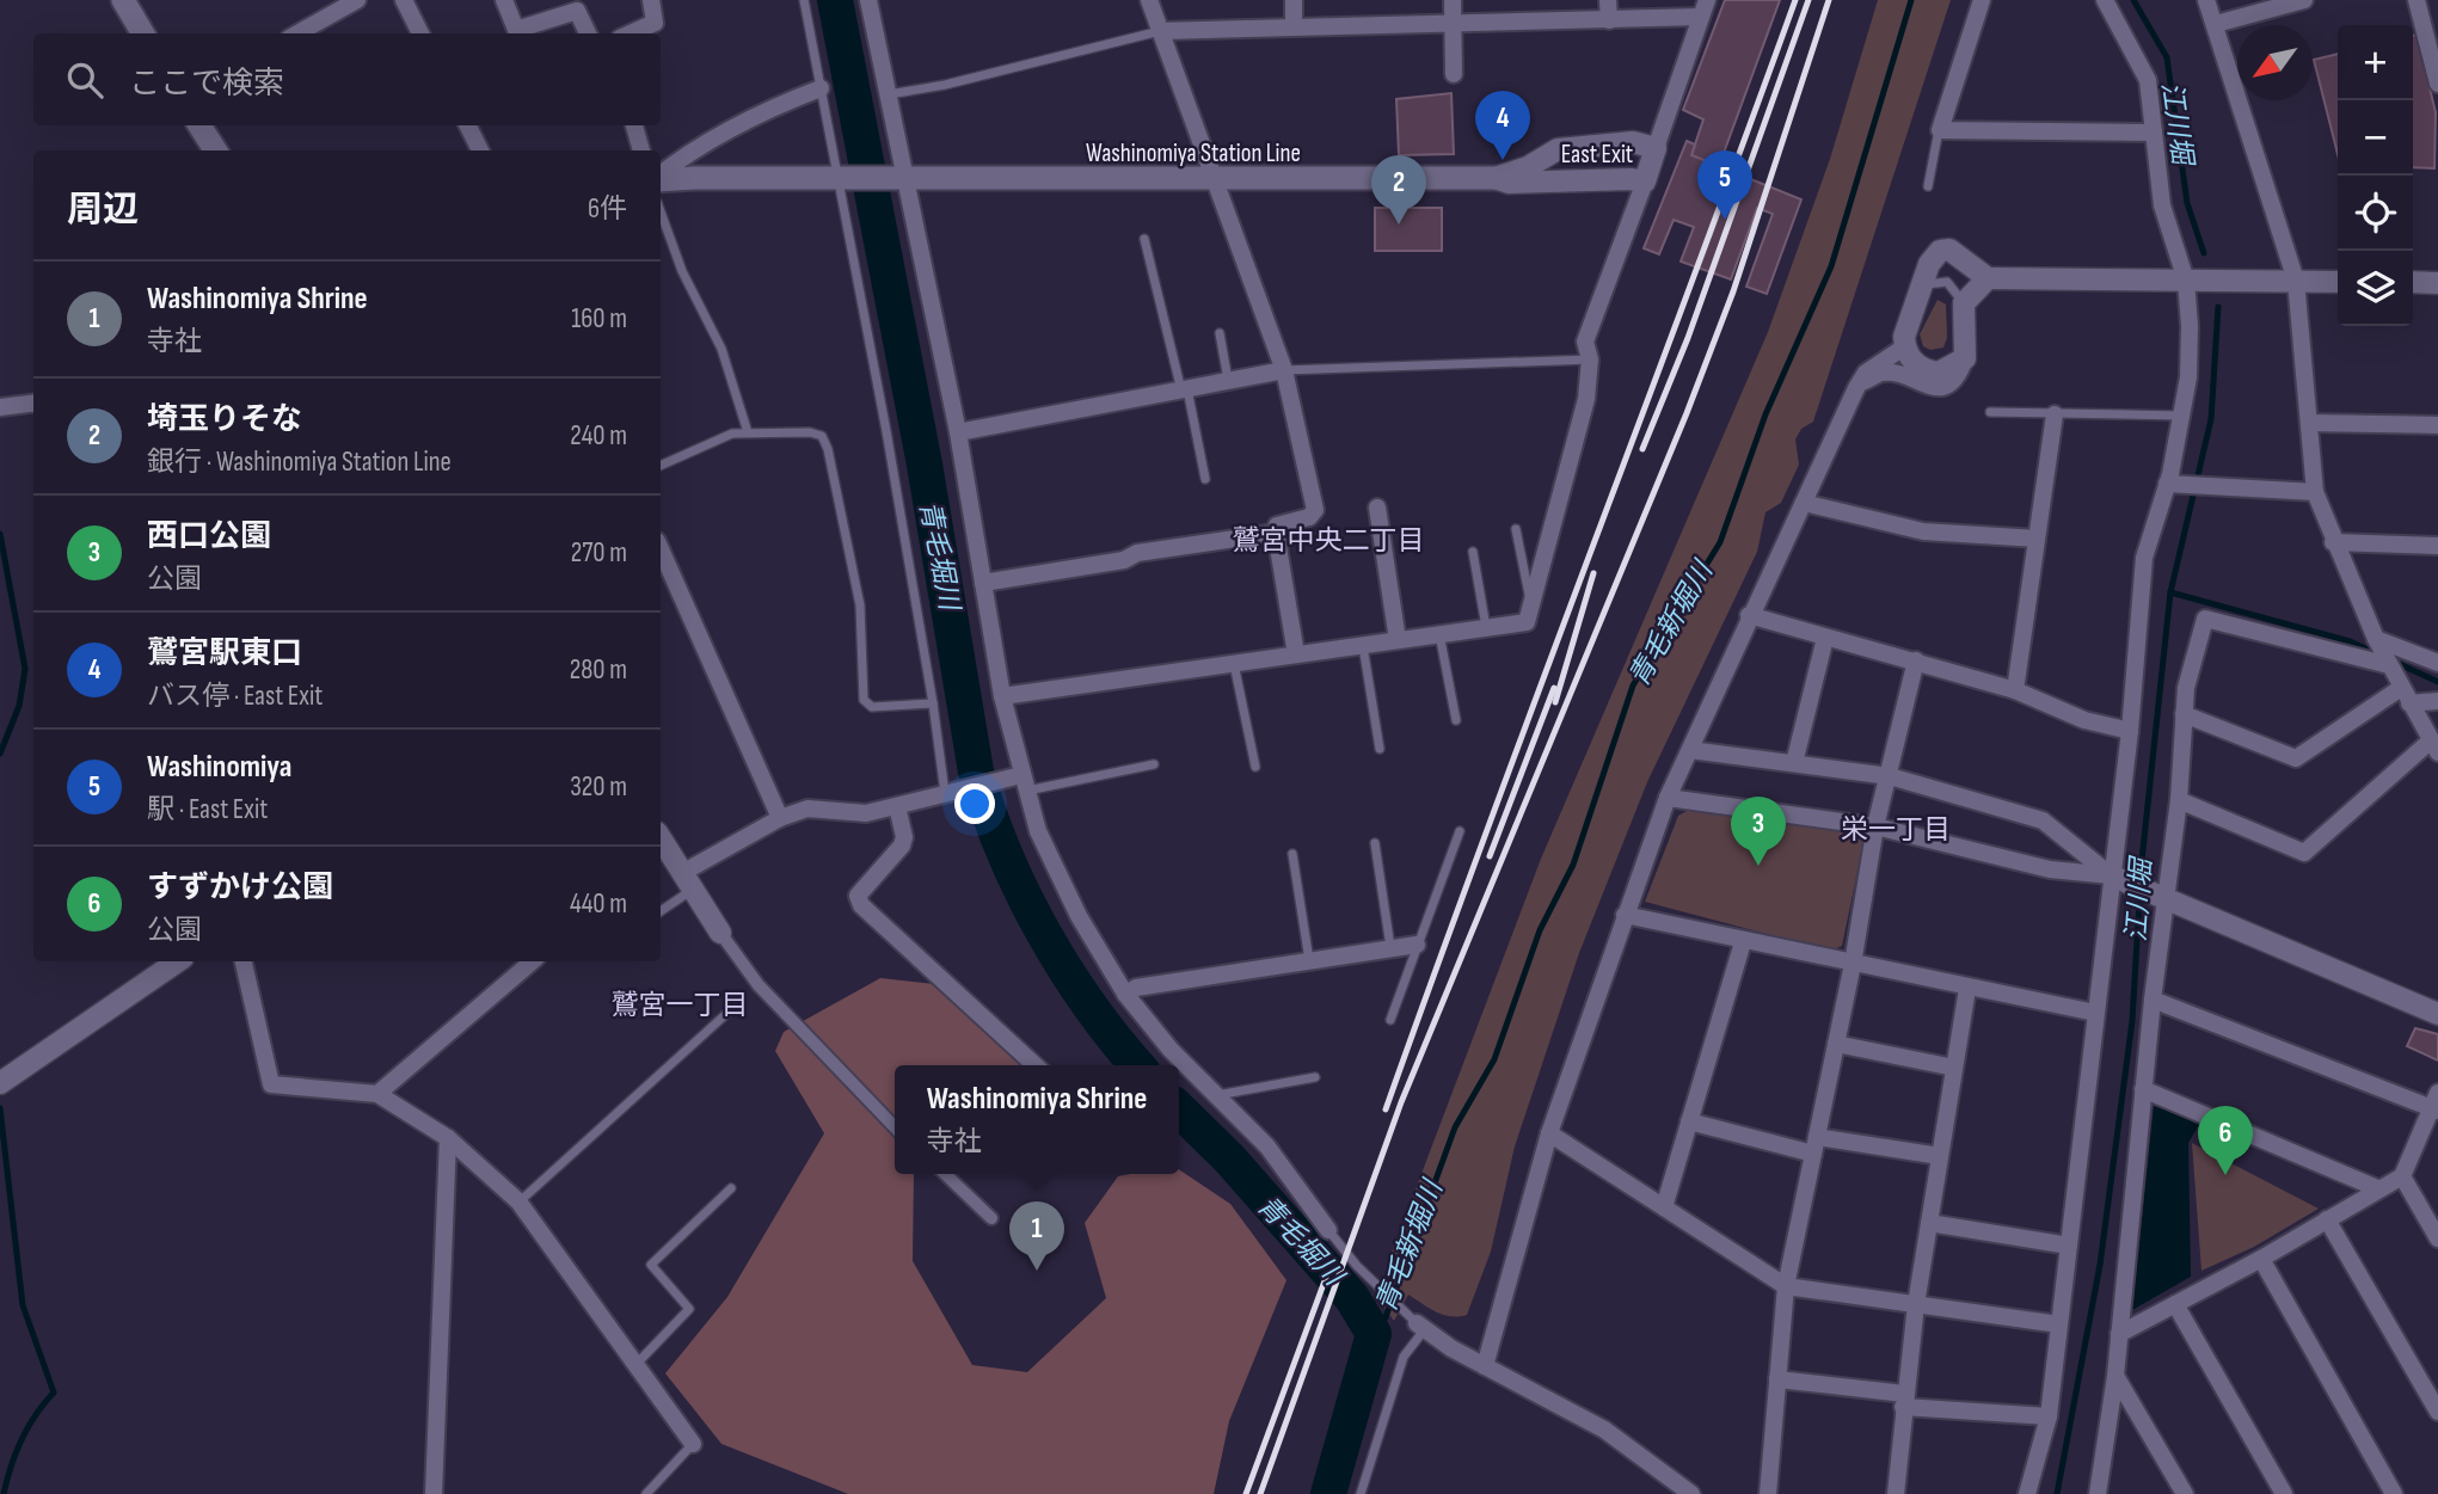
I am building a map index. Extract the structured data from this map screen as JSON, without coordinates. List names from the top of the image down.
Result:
{
  "streets": {
    "main road": ["Washinomiya Station Line"],
    "street": ["East Exit"]
  },
  "crossings": [
    ["Washinomiya Station Line", "East Exit"]
  ],
  "districts": ["鷲宮中央二丁目", "栄一丁目", "鷲宮一丁目"],
  "water": ["江川堀", "青毛堀川", "青毛新堀川"],
  "north": "bottom left",
  "page": {
    "map_buttons": ["+", "−"],
    "search": "ここで検索",
    "pins": [
      "4",
      "5",
      "2",
      "3",
      "6",
      "1"
    ],
    "heading": ["周辺", "6件"],
    "list": [
      {
        "mark": "1",
        "name": "Washinomiya Shrine",
        "note": "寺社",
        "value": "160 m"
      },
      {
        "mark": "2",
        "name": "埼玉りそな",
        "note": "銀行 · Washinomiya Station Line",
        "value": "240 m"
      },
      {
        "mark": "3",
        "name": "西口公園",
        "note": "公園",
        "value": "270 m"
      },
      {
        "mark": "4",
        "name": "鷲宮駅東口",
        "note": "バス停 · East Exit",
        "value": "280 m"
      },
      {
        "mark": "5",
        "name": "Washinomiya",
        "note": "駅 · East Exit",
        "value": "320 m"
      },
      {
        "mark": "6",
        "name": "すずかけ公園",
        "note": "公園",
        "value": "440 m"
      }
    ],
    "popup": ["Washinomiya Shrine", "寺社"]
  }
}
